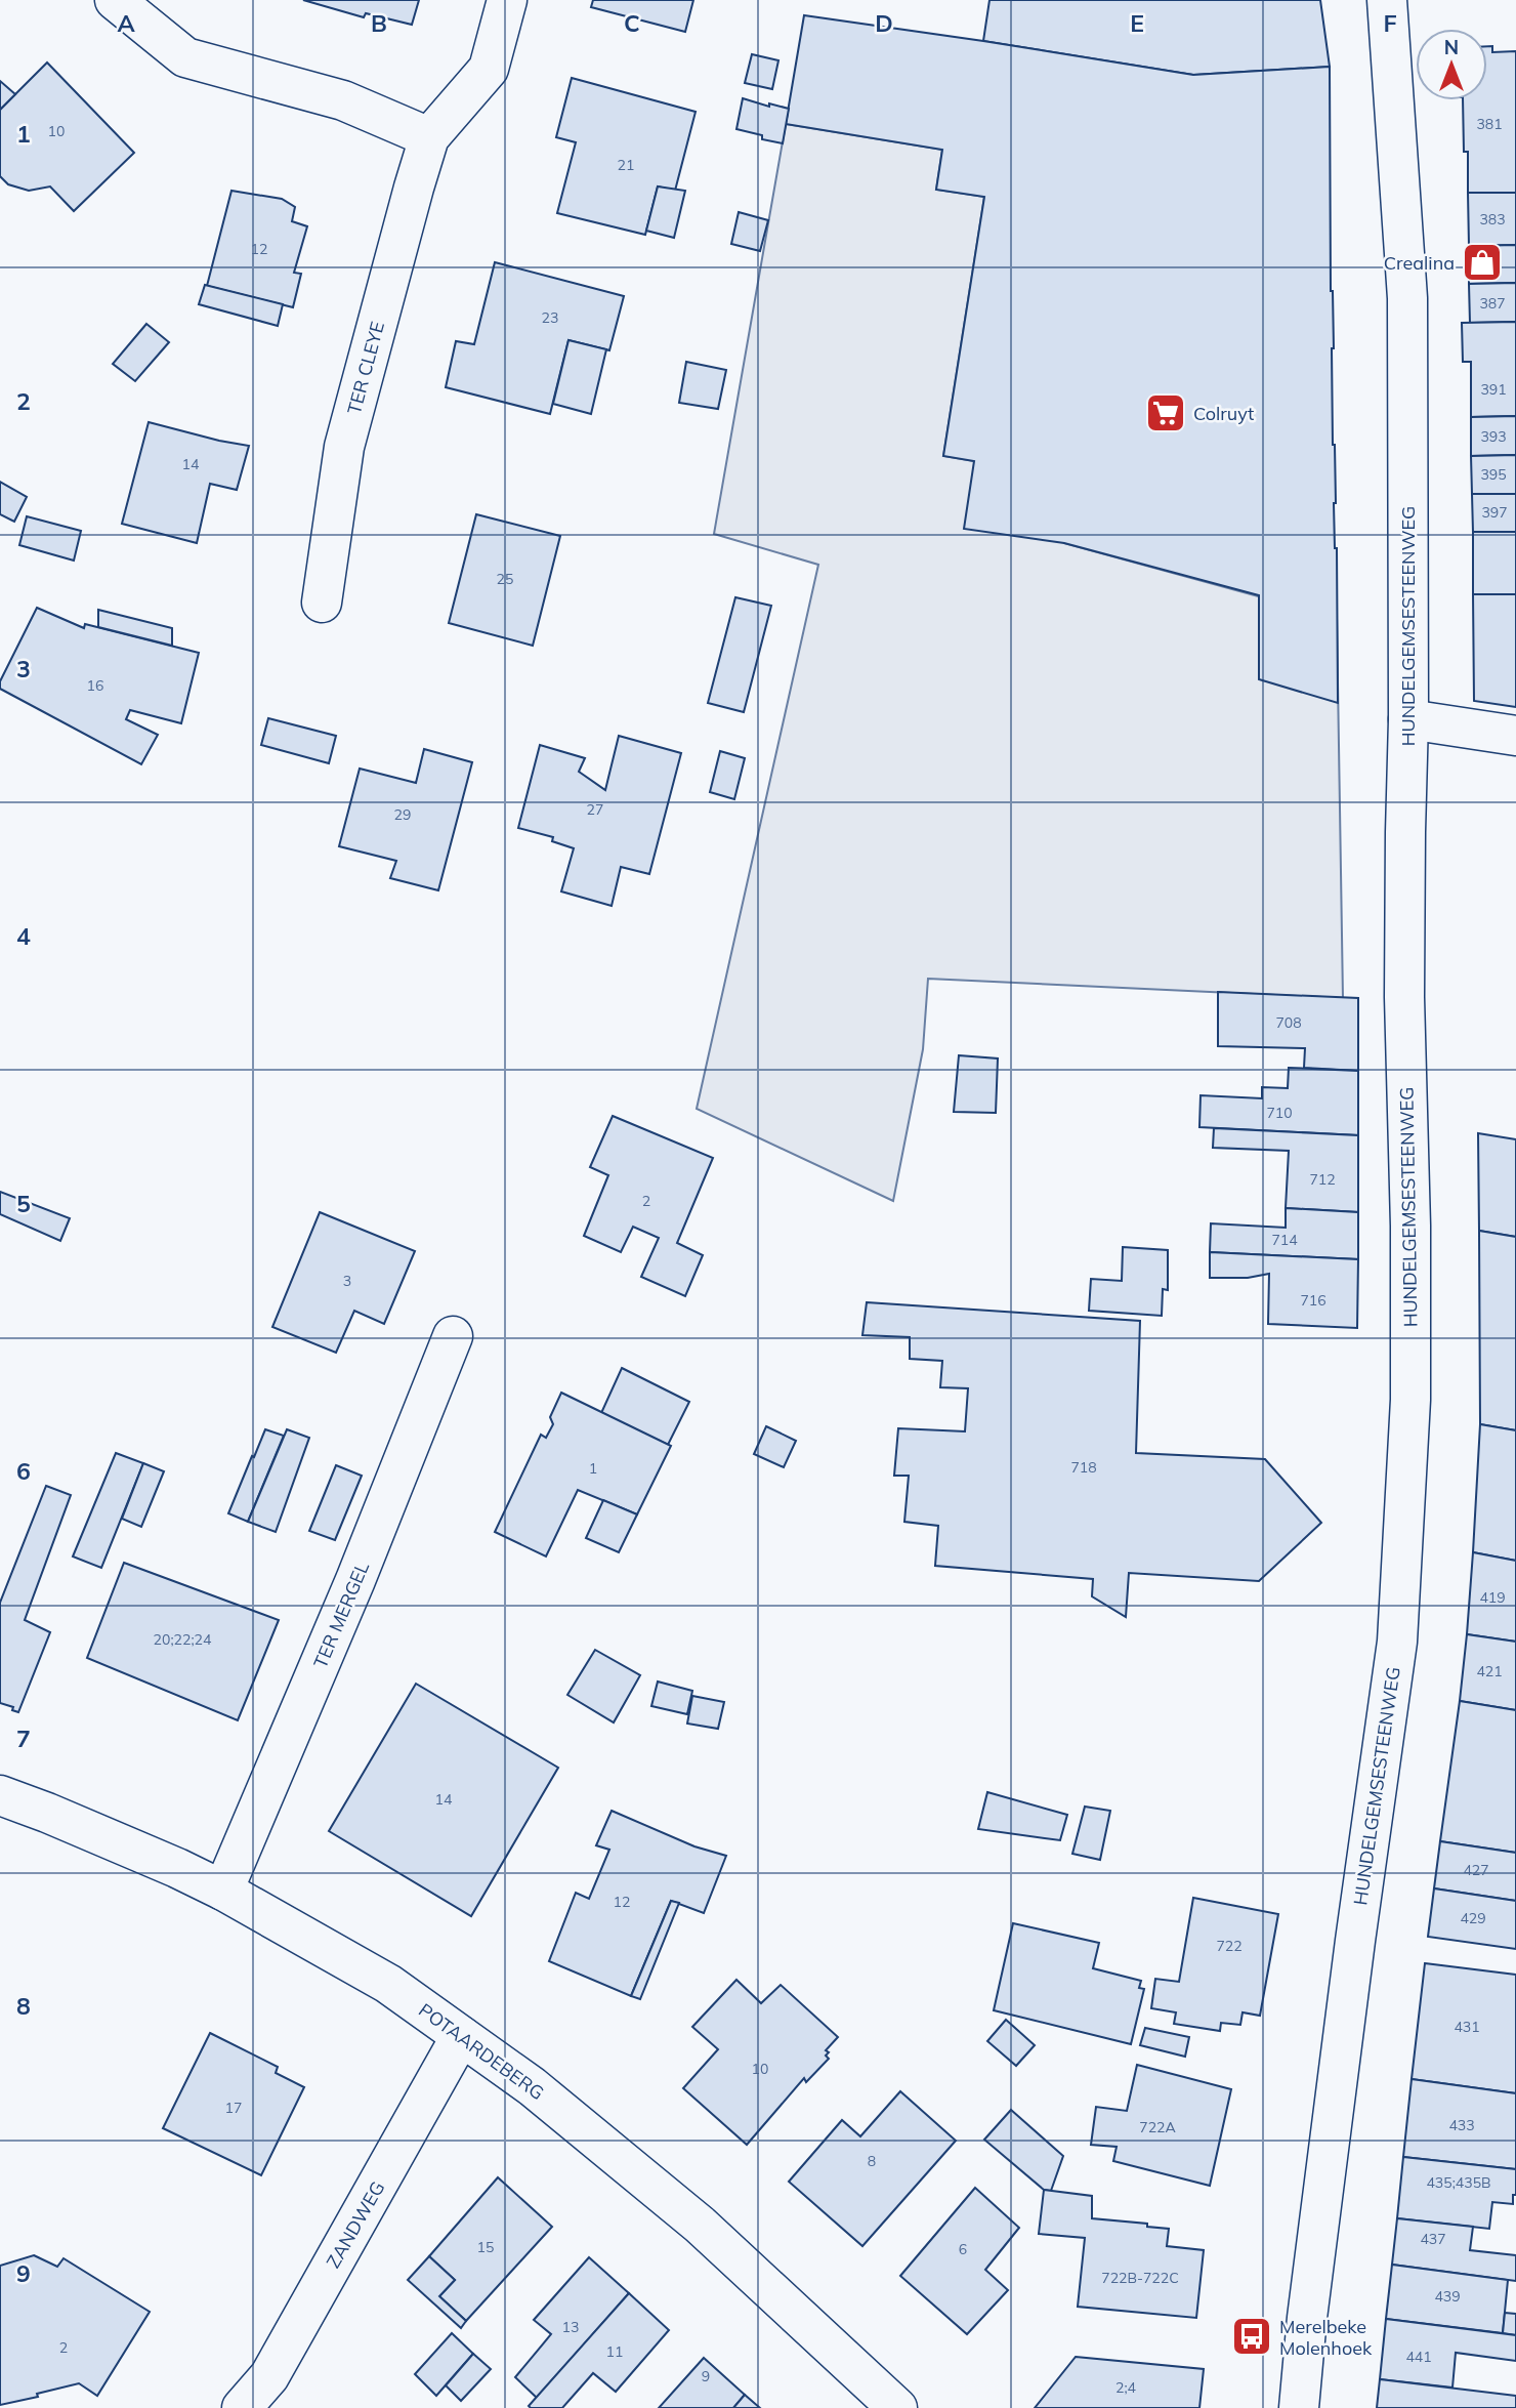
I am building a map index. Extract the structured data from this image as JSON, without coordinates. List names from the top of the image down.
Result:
{
  "streets": {
    "street": [
      "TER CLEYE",
      "HUNDELGEMSESTEENWEG",
      "TER MERGEL",
      "POTAARDEBERG",
      "ZANDWEG"
    ]
  },
  "crossings": [
    ["TER MERGEL", "POTAARDEBERG"],
    ["POTAARDEBERG", "ZANDWEG"]
  ],
  "places": {
    "shop": ["Crealina"],
    "supermarket": ["Colruyt"],
    "bus stop": ["Merelbeke Molenhoek"]
  },
  "house_numbers": [
    "381",
    "10",
    "21",
    "383",
    "12",
    "387",
    "23",
    "391",
    "393",
    "14",
    "395",
    "397",
    "25",
    "16",
    "27",
    "29",
    "708",
    "710",
    "712",
    "2",
    "714",
    "3",
    "716",
    "718",
    "1",
    "419",
    "20;22;24",
    "421",
    "14",
    "427",
    "12",
    "429",
    "722",
    "431",
    "10",
    "17",
    "433",
    "722A",
    "8",
    "435;435B",
    "437",
    "15",
    "6",
    "722B-722C",
    "439",
    "13",
    "2",
    "11",
    "441",
    "9",
    "2;4"
  ],
  "north": "top",
  "grid": {
    "columns": [
      "A",
      "B",
      "C",
      "D",
      "E",
      "F"
    ],
    "rows": [
      "1",
      "2",
      "3",
      "4",
      "5",
      "6",
      "7",
      "8",
      "9"
    ]
  }
}
